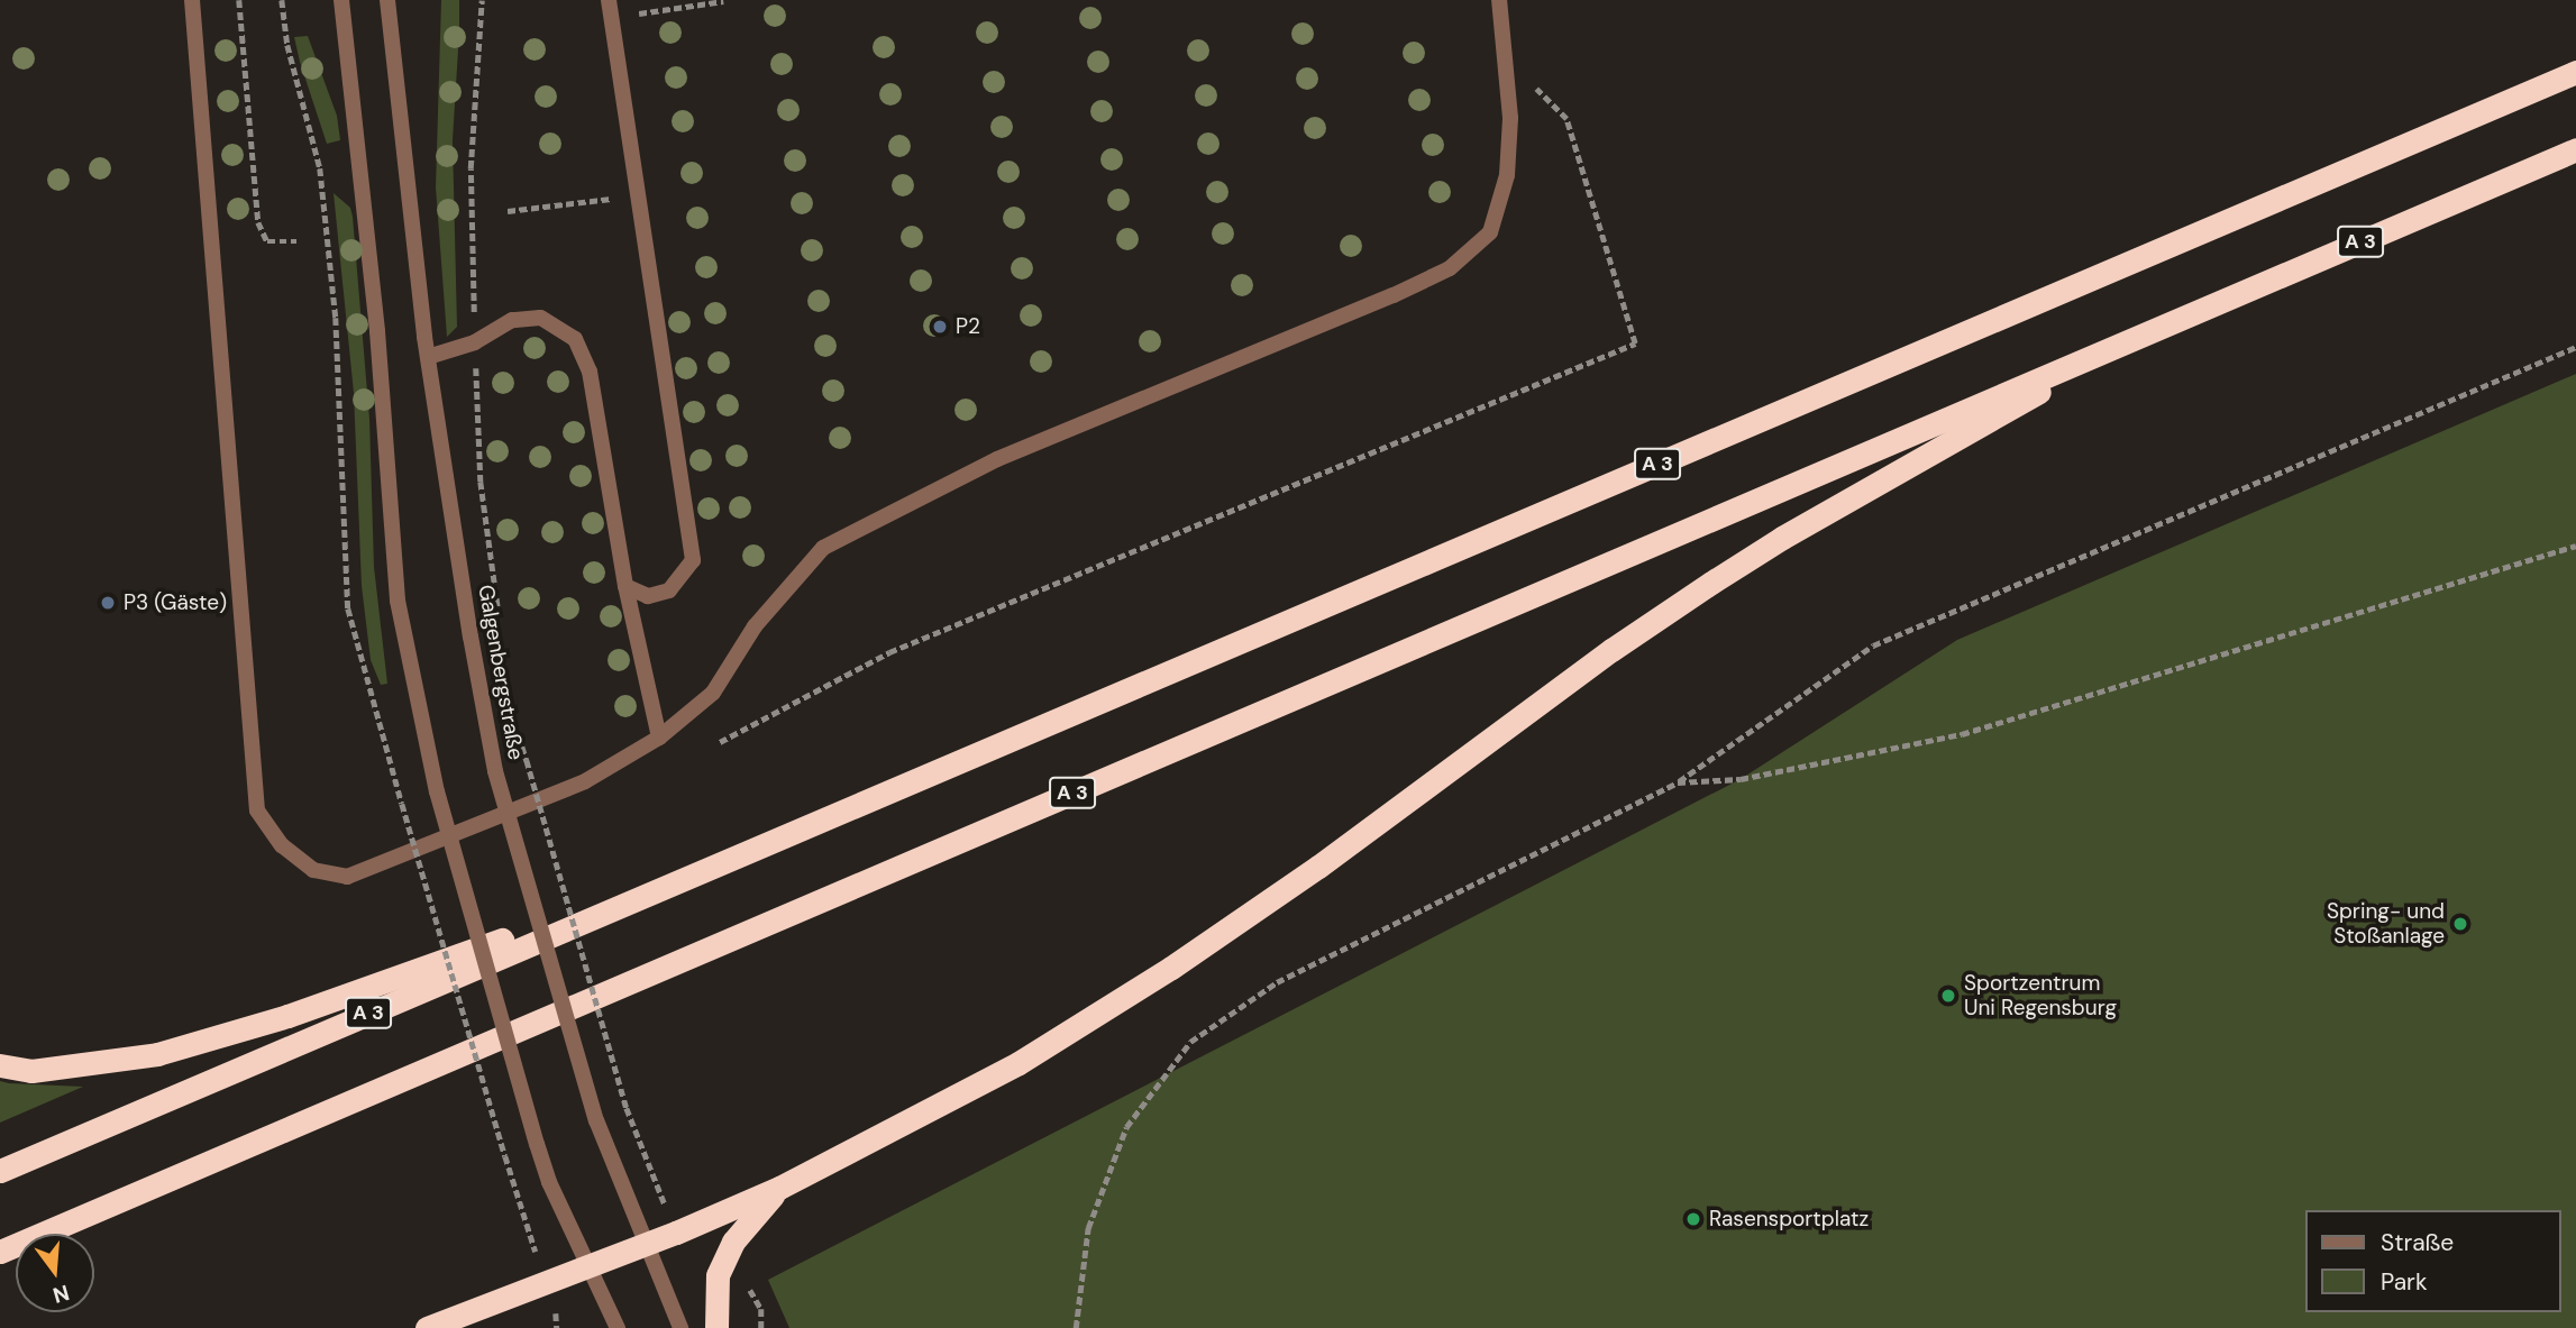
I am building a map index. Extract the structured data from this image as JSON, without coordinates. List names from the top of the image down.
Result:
{
  "streets": {
    "highway": ["A 3"],
    "street": ["Galgenbergstraße"]
  },
  "crossings": [
    ["A 3", "Galgenbergstraße"]
  ],
  "places": [
    "P2",
    "P3 (Gäste)",
    "Spring- und Stoßanlage",
    "Sportzentrum Uni Regensburg",
    "Rasensportplatz"
  ],
  "legend": ["Straße", "Park"],
  "north": "bottom"
}
